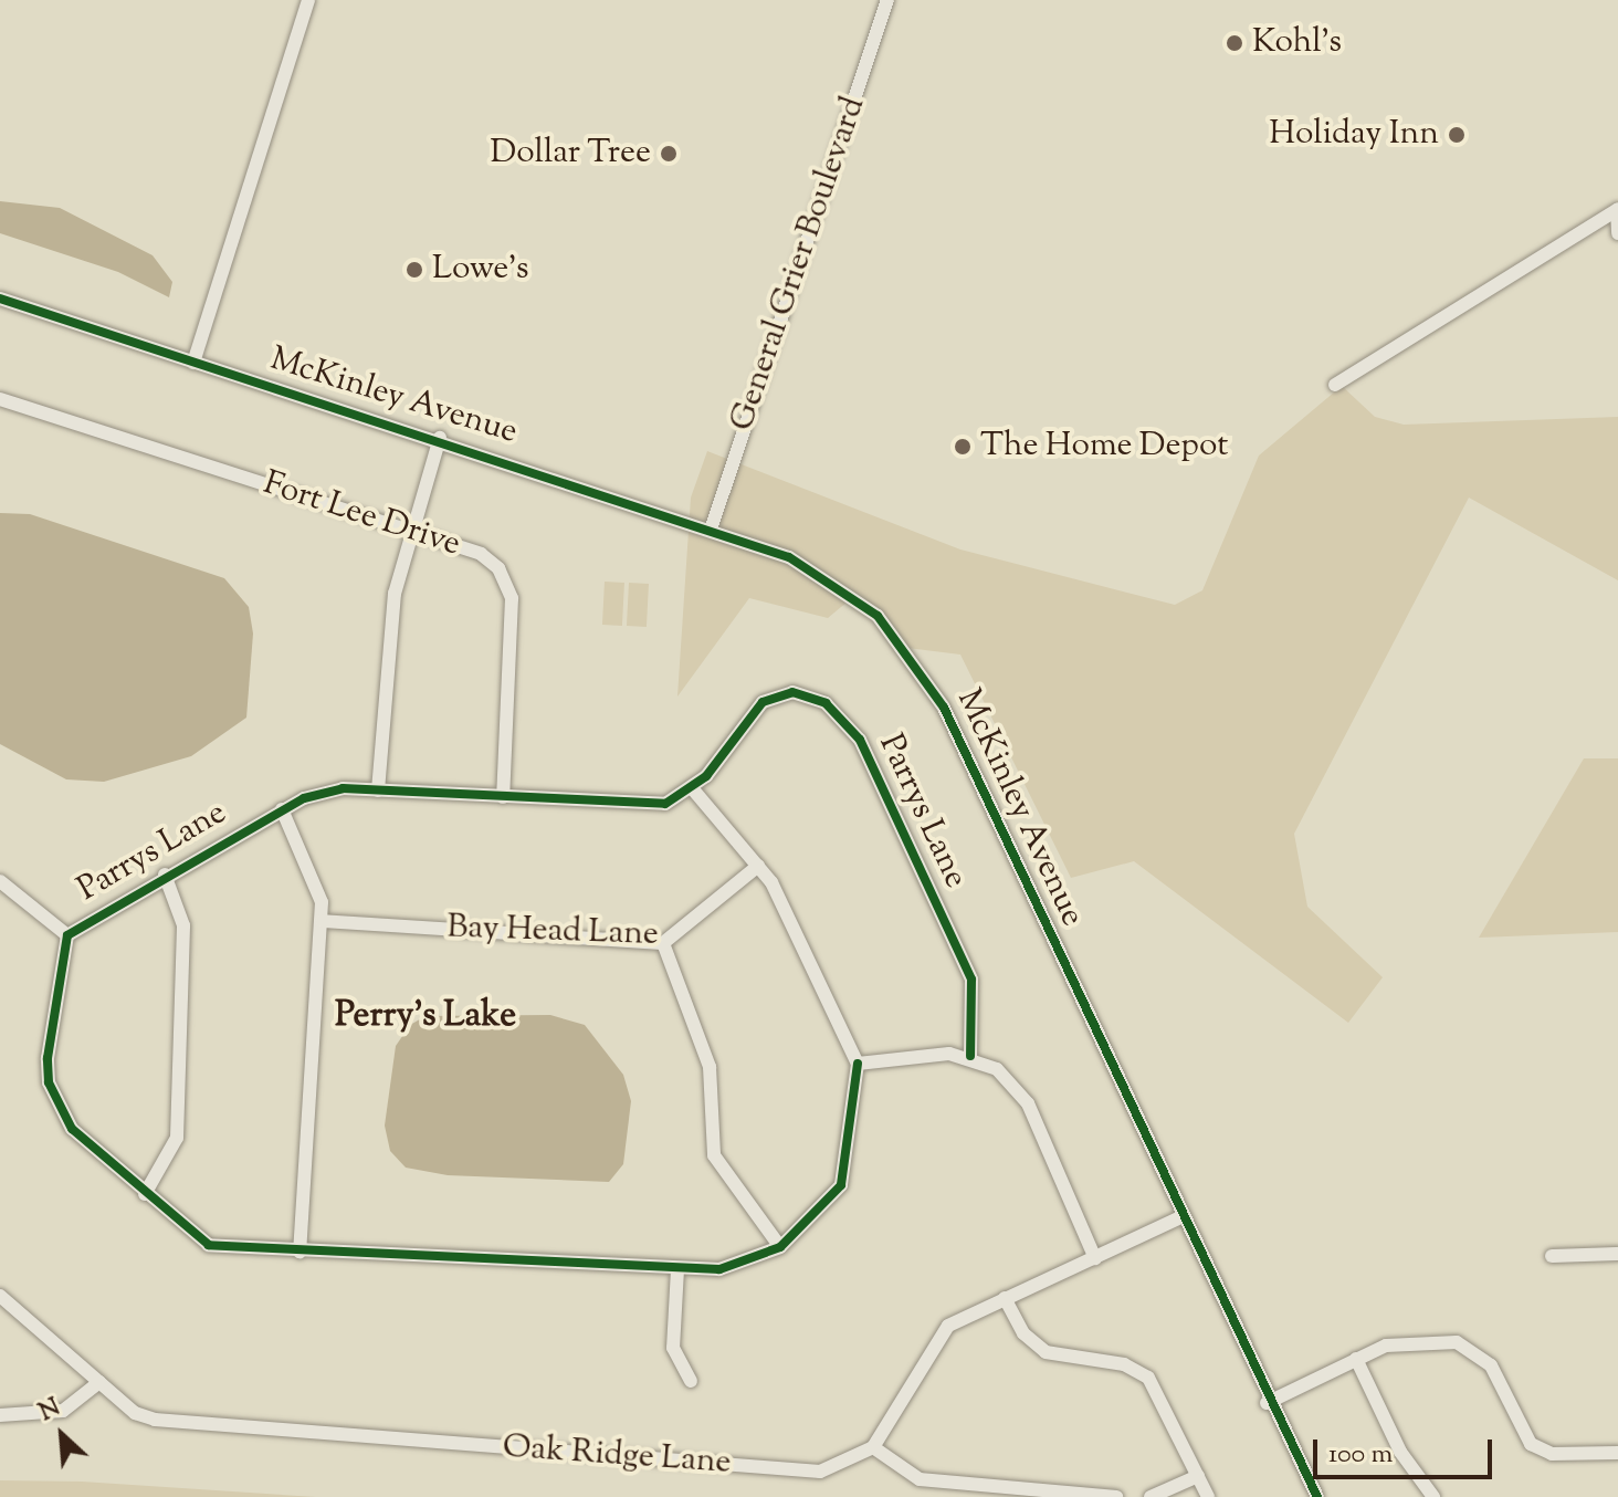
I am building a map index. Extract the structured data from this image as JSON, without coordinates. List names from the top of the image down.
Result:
{
  "streets": {
    "street": [
      "General Grier Boulevard",
      "McKinley Avenue",
      "Fort Lee Drive",
      "Parrys Lane",
      "Bay Head Lane",
      "Oak Ridge Lane"
    ]
  },
  "crossings": [
    ["General Grier Boulevard", "McKinley Avenue"],
    ["Fort Lee Drive", "Parrys Lane"]
  ],
  "districts": ["Perry's Lake"],
  "places": [
    "Kohl's",
    "Holiday Inn",
    "Dollar Tree",
    "Lowe's",
    "The Home Depot"
  ],
  "scale_bar": "100 m",
  "north": "top left"
}
